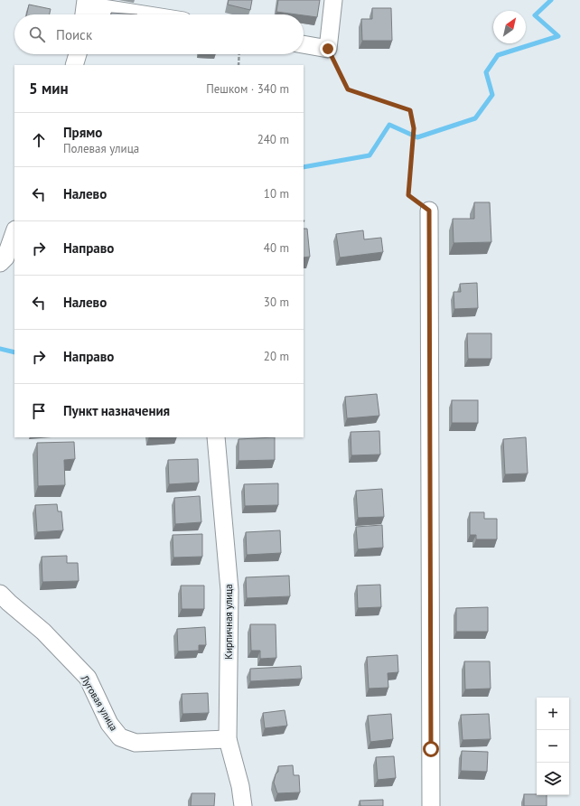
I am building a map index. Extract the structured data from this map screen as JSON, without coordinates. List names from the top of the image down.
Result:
{
  "streets": {
    "street": ["Кирпичная улица", "Луговая улица"]
  },
  "crossings": [
    ["Кирпичная улица", "Луговая улица"]
  ],
  "north": "top right",
  "page": {
    "search": "Поиск",
    "heading": ["5 мин", "Пешком · 340 m"],
    "list": [
      ["Прямо", "Полевая улица", "240 m"],
      ["Налево", "10 m"],
      ["Направо", "40 m"],
      ["Налево", "30 m"],
      ["Направо", "20 m"],
      "Пункт назначения"
    ],
    "map_buttons": ["+", "−"]
  }
}
